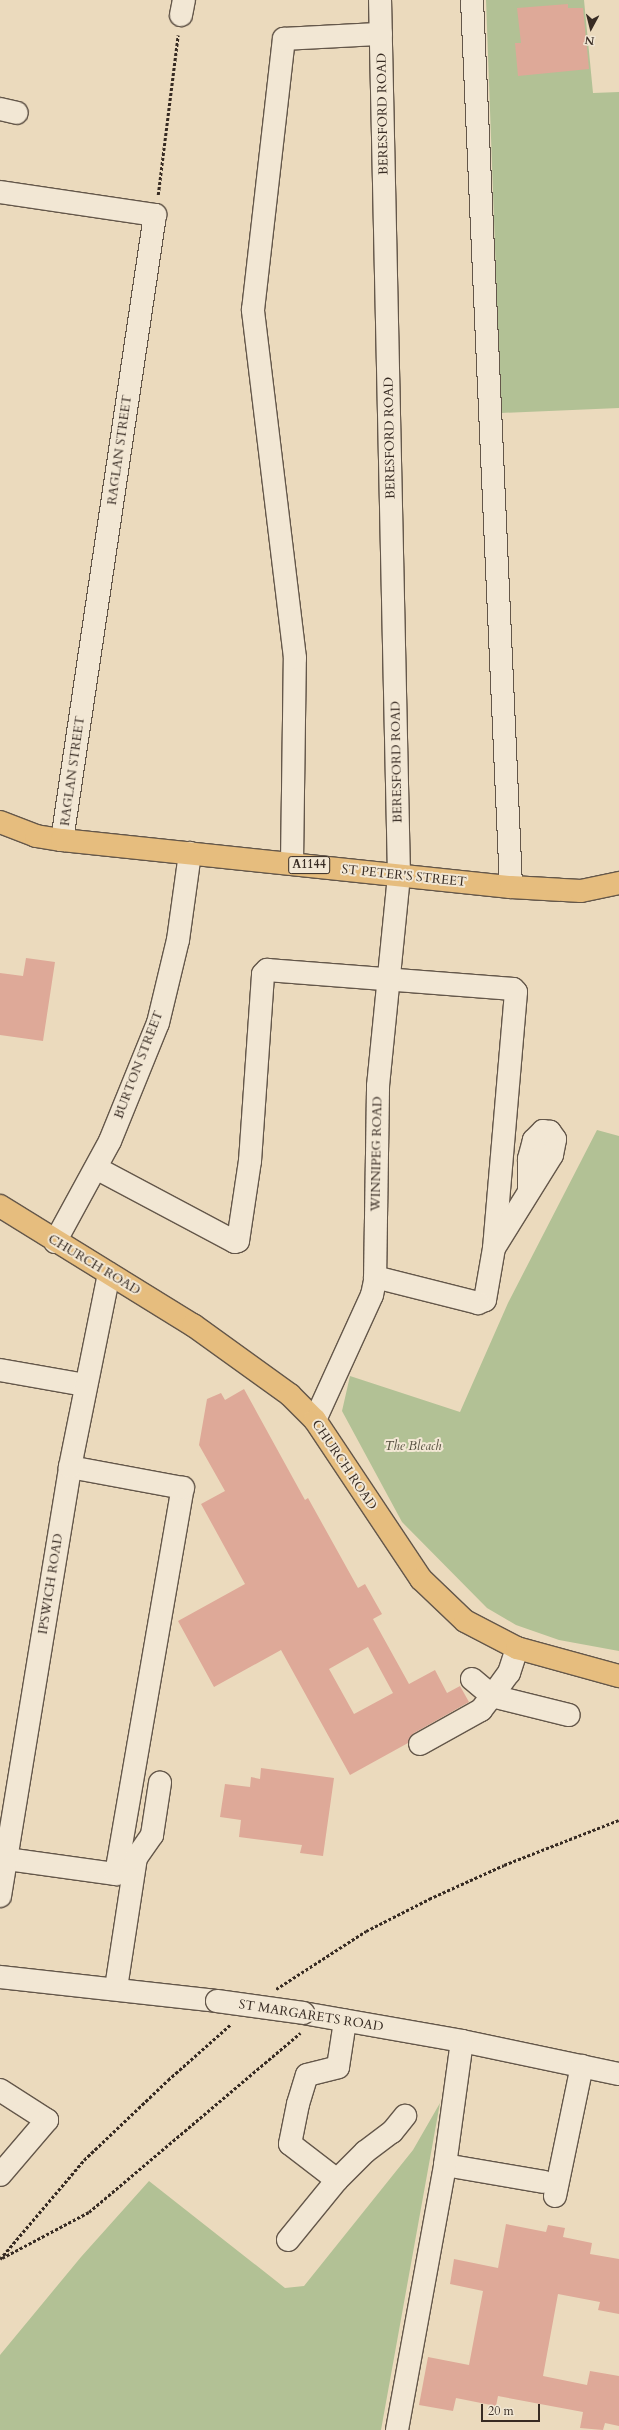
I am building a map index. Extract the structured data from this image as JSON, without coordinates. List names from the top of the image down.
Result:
{
  "streets": {
    "main road": ["A1144", "ST PETER'S STREET", "CHURCH ROAD"],
    "street": [
      "BERESFORD ROAD",
      "RAGLAN STREET",
      "BURTON STREET",
      "WINNIPEG ROAD",
      "IPSWICH ROAD",
      "ST MARGARETS ROAD"
    ]
  },
  "crossings": [
    ["BERESFORD ROAD", "ST PETER'S STREET"],
    ["BERESFORD ROAD", "WINNIPEG ROAD"],
    ["RAGLAN STREET", "ST PETER'S STREET"],
    ["ST PETER'S STREET", "BURTON STREET"],
    ["ST PETER'S STREET", "WINNIPEG ROAD"],
    ["BURTON STREET", "CHURCH ROAD"],
    ["WINNIPEG ROAD", "CHURCH ROAD"],
    ["CHURCH ROAD", "IPSWICH ROAD"]
  ],
  "parks": ["The Bleach"],
  "scale_bar": "20 m",
  "north": "bottom"
}
